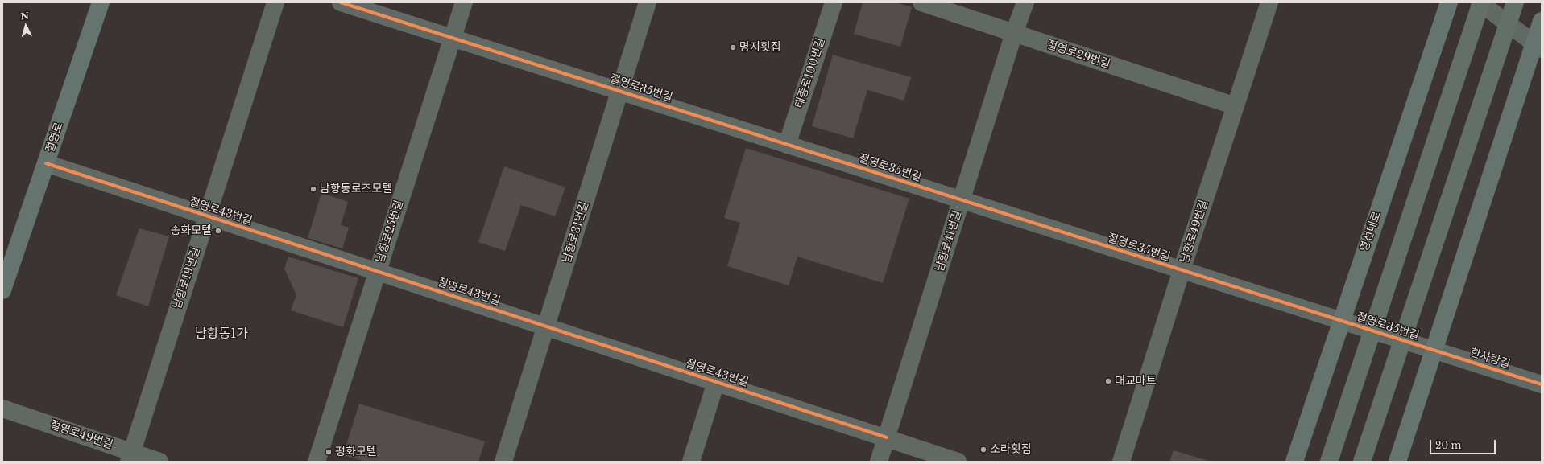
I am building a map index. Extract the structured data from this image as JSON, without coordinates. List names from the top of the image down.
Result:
{
  "streets": {
    "main road": ["절영로", "영선대로"],
    "street": [
      "절영로29번길",
      "태종로100번길",
      "절영로35번길",
      "절영로43번길",
      "남항로25번길",
      "남항로49번길",
      "남항로31번길",
      "남항로41번길",
      "남항로19번길",
      "한사랑길",
      "절영로49번길"
    ]
  },
  "crossings": [
    ["절영로29번길", "남항로49번길"],
    ["절영로29번길", "남항로41번길"],
    ["태종로100번길", "절영로35번길"],
    ["절영로35번길", "남항로25번길"],
    ["절영로35번길", "남항로49번길"],
    ["절영로35번길", "영선대로"],
    ["절영로35번길", "남항로31번길"],
    ["절영로35번길", "남항로41번길"],
    ["절영로35번길", "한사랑길"],
    ["절영로", "절영로43번길"],
    ["절영로43번길", "남항로25번길"],
    ["절영로43번길", "남항로31번길"],
    ["절영로43번길", "남항로41번길"],
    ["절영로43번길", "남항로19번길"],
    ["남항로19번길", "절영로49번길"]
  ],
  "districts": ["남항동1가"],
  "places": [
    "명지횟집",
    "남항동로즈모텔",
    "송화모텔",
    "대교마트",
    "소라횟집",
    "평화모텔"
  ],
  "scale_bar": "20 m",
  "north": "top"
}
